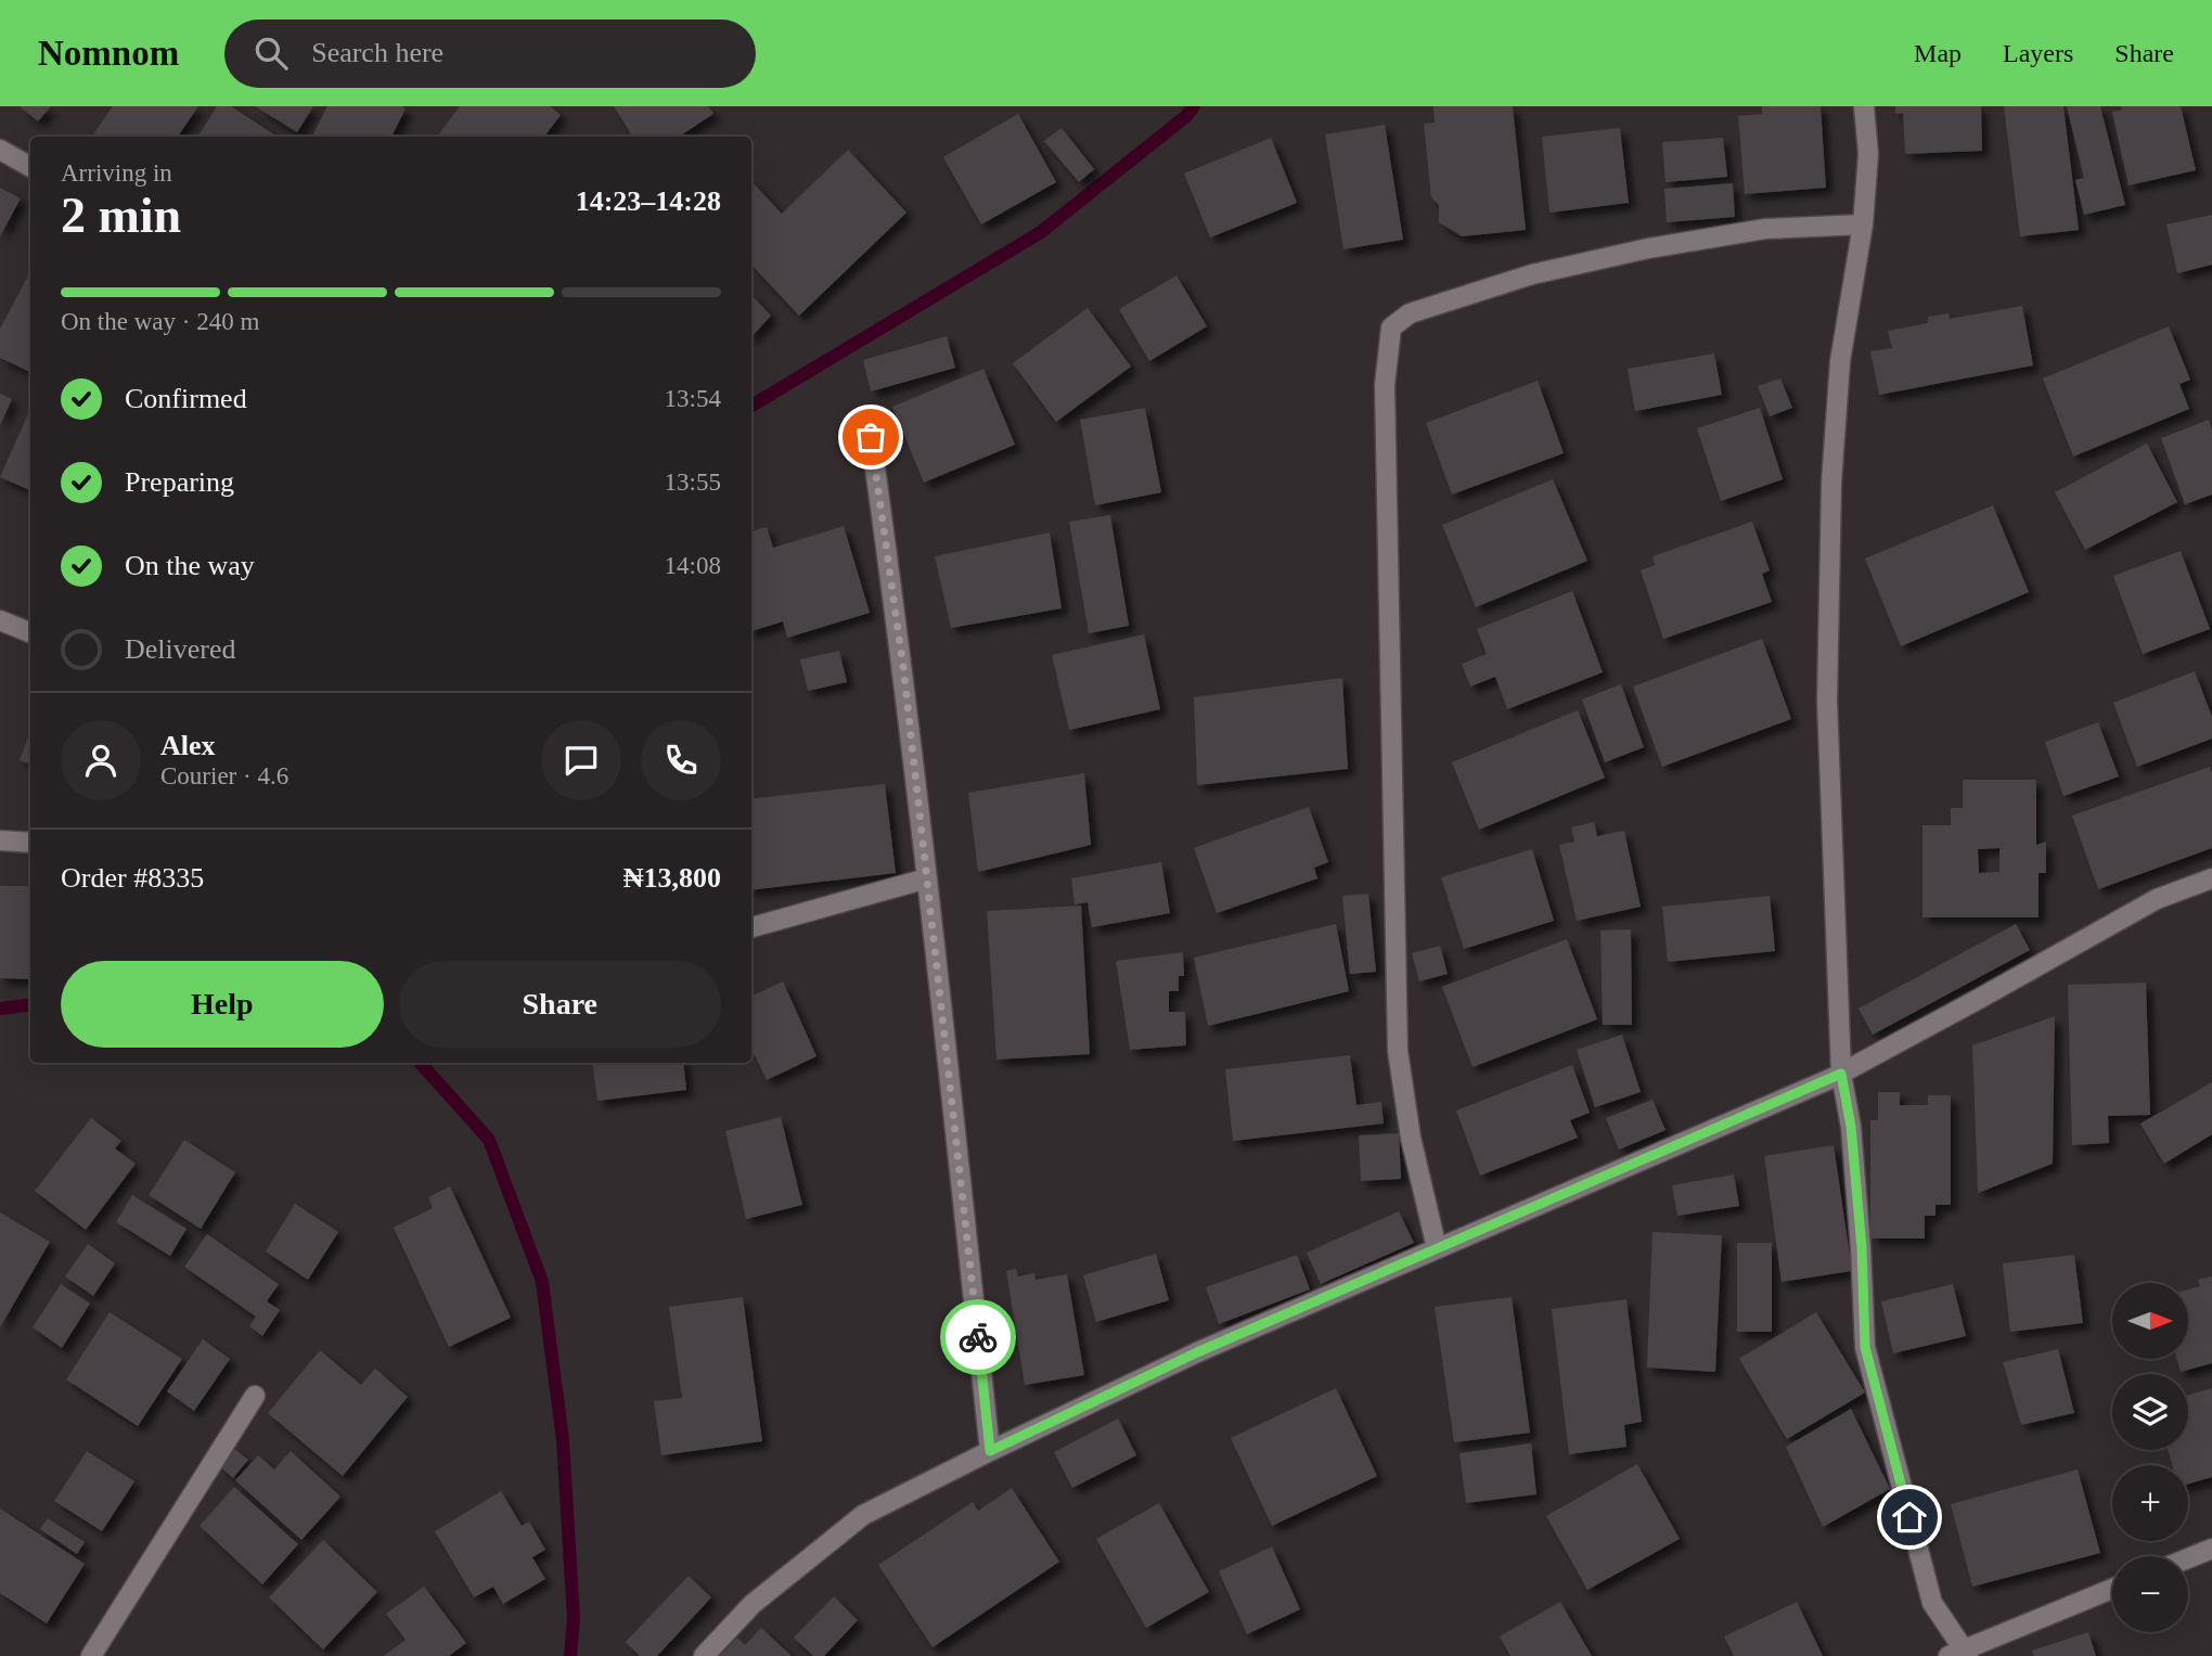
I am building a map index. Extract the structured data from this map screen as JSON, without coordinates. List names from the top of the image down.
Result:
{
  "north": "right",
  "page": {
    "header": "Nomnom",
    "search": "Search here",
    "nav": ["Map", "Layers", "Share"],
    "heading": ["2 min", "Arriving in", "14:23–14:28"],
    "panel": [
      "Alex",
      "Courier · 4.6",
      "Order #8335",
      "₦13,800"
    ],
    "bar": "On the way · 240 m",
    "list": [
      ["Confirmed", "13:54"],
      ["Preparing", "13:55"],
      ["On the way", "14:08"],
      "Delivered"
    ],
    "buttons": ["Help", "Share"],
    "map_buttons": ["+", "−"]
  }
}
